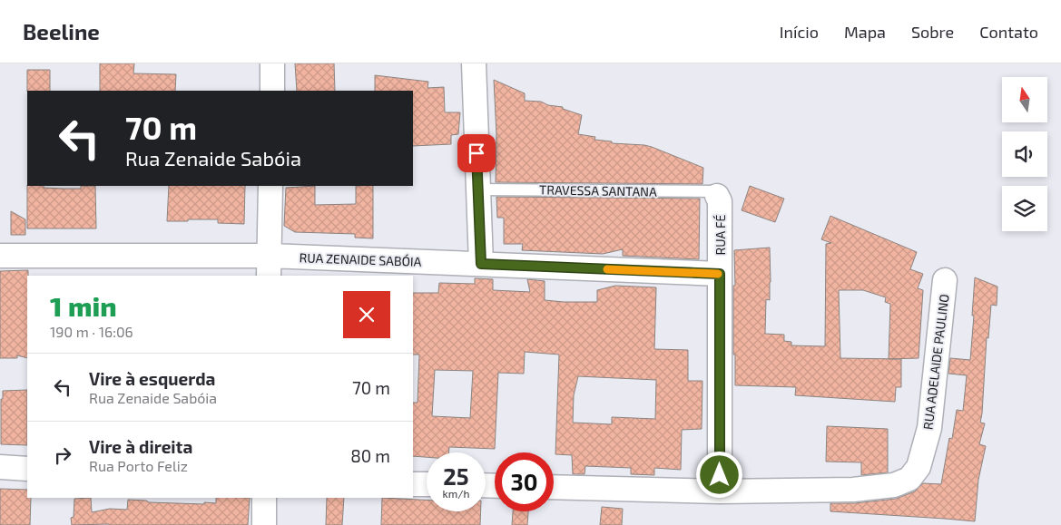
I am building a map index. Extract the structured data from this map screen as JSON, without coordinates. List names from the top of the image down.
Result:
{
  "streets": {
    "street": ["RUA FÉ", "RUA ZENAIDE SABÓIA", "RUA ADELAIDE PAULINO"],
    "lane": ["TRAVESSA SANTANA"]
  },
  "crossings": [
    ["TRAVESSA SANTANA", "RUA FÉ"],
    ["RUA FÉ", "RUA ZENAIDE SABÓIA"],
    ["RUA FÉ", "RUA ADELAIDE PAULINO"]
  ],
  "north": "top",
  "page": {
    "header": "Beeline",
    "nav": [
      "Início",
      "Mapa",
      "Sobre",
      "Contato"
    ],
    "turn": ["70 m", "Rua Zenaide Sabóia"],
    "heading": ["1 min", "190 m · 16:06"],
    "list": [
      {
        "name": "Vire à esquerda",
        "note": "Rua Zenaide Sabóia",
        "value": "70 m"
      },
      {
        "name": "Vire à direita",
        "note": "Rua Porto Feliz",
        "value": "80 m"
      }
    ],
    "speed": "25 km/h",
    "limit": "30"
  }
}
